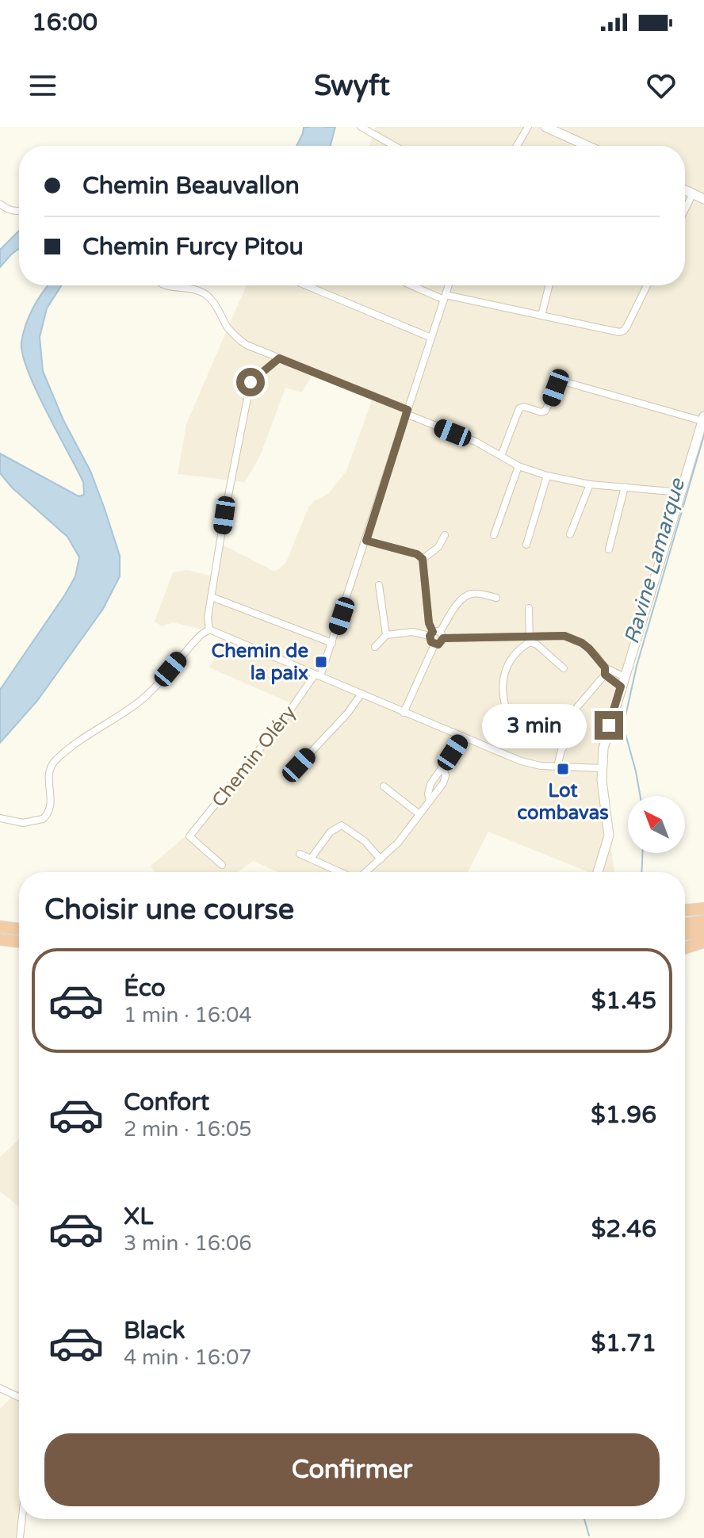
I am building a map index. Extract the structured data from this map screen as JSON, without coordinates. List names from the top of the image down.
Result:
{
  "streets": {
    "street": ["Chemin Oléry"]
  },
  "water": ["Ravine Lamarque"],
  "places": {
    "transit": ["Chemin de la paix", "Lot combavas"]
  },
  "north": "top left",
  "page": {
    "status": "16:00",
    "header": "Swyft",
    "banner": ["Chemin Beauvallon", "Chemin Furcy Pitou"],
    "bubble": "3 min",
    "heading": "Choisir une course",
    "list": [
      {
        "name": "Éco",
        "note": "1 min · 16:04",
        "value": "$1.45"
      },
      {
        "name": "Confort",
        "note": "2 min · 16:05",
        "value": "$1.96"
      },
      {
        "name": "XL",
        "note": "3 min · 16:06",
        "value": "$2.46"
      },
      {
        "name": "Black",
        "note": "4 min · 16:07",
        "value": "$1.71"
      }
    ],
    "buttons": "Confirmer"
  }
}
